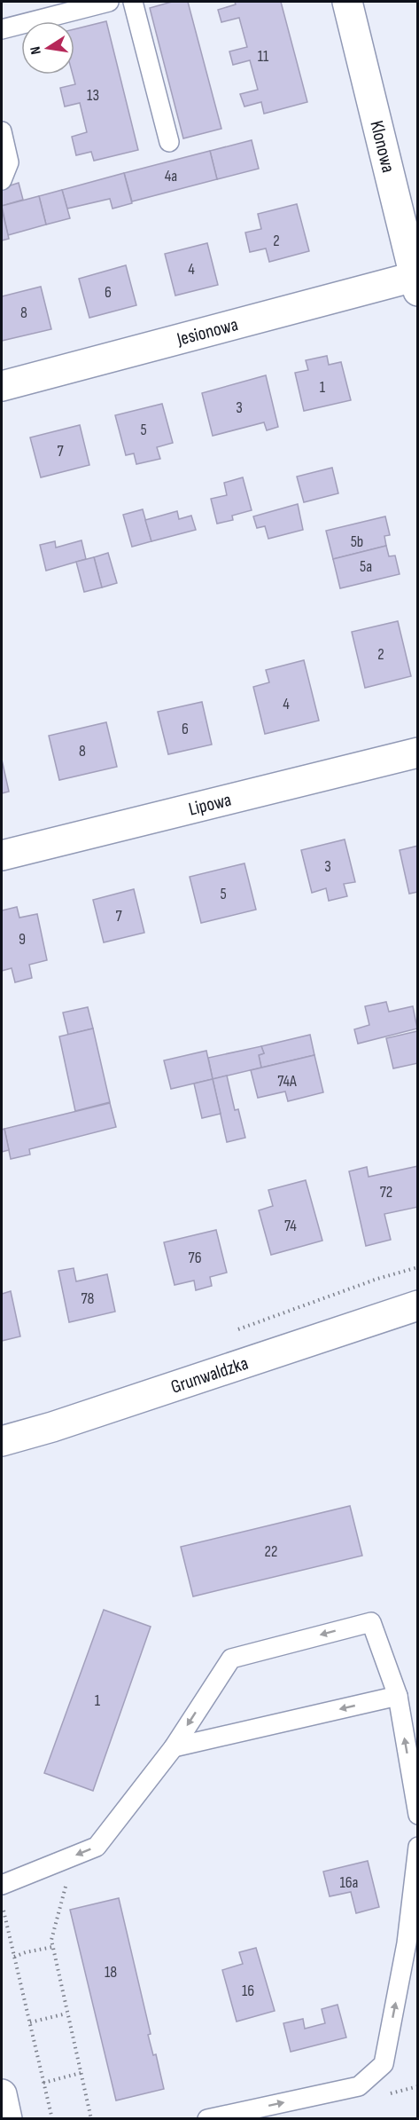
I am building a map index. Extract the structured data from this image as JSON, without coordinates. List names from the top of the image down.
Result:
{
  "streets": {
    "street": [
      "Klonowa",
      "Jesionowa",
      "Lipowa",
      "Grunwaldzka"
    ]
  },
  "crossings": [
    ["Klonowa", "Jesionowa"]
  ],
  "house_numbers": [
    "11",
    "13",
    "4a",
    "2",
    "4",
    "6",
    "8",
    "1",
    "3",
    "5",
    "7",
    "5b",
    "5a",
    "2",
    "4",
    "6",
    "8",
    "3",
    "5",
    "7",
    "9",
    "74A",
    "72",
    "74",
    "76",
    "78",
    "22",
    "1",
    "16a",
    "18",
    "16"
  ],
  "north": "left"
}
